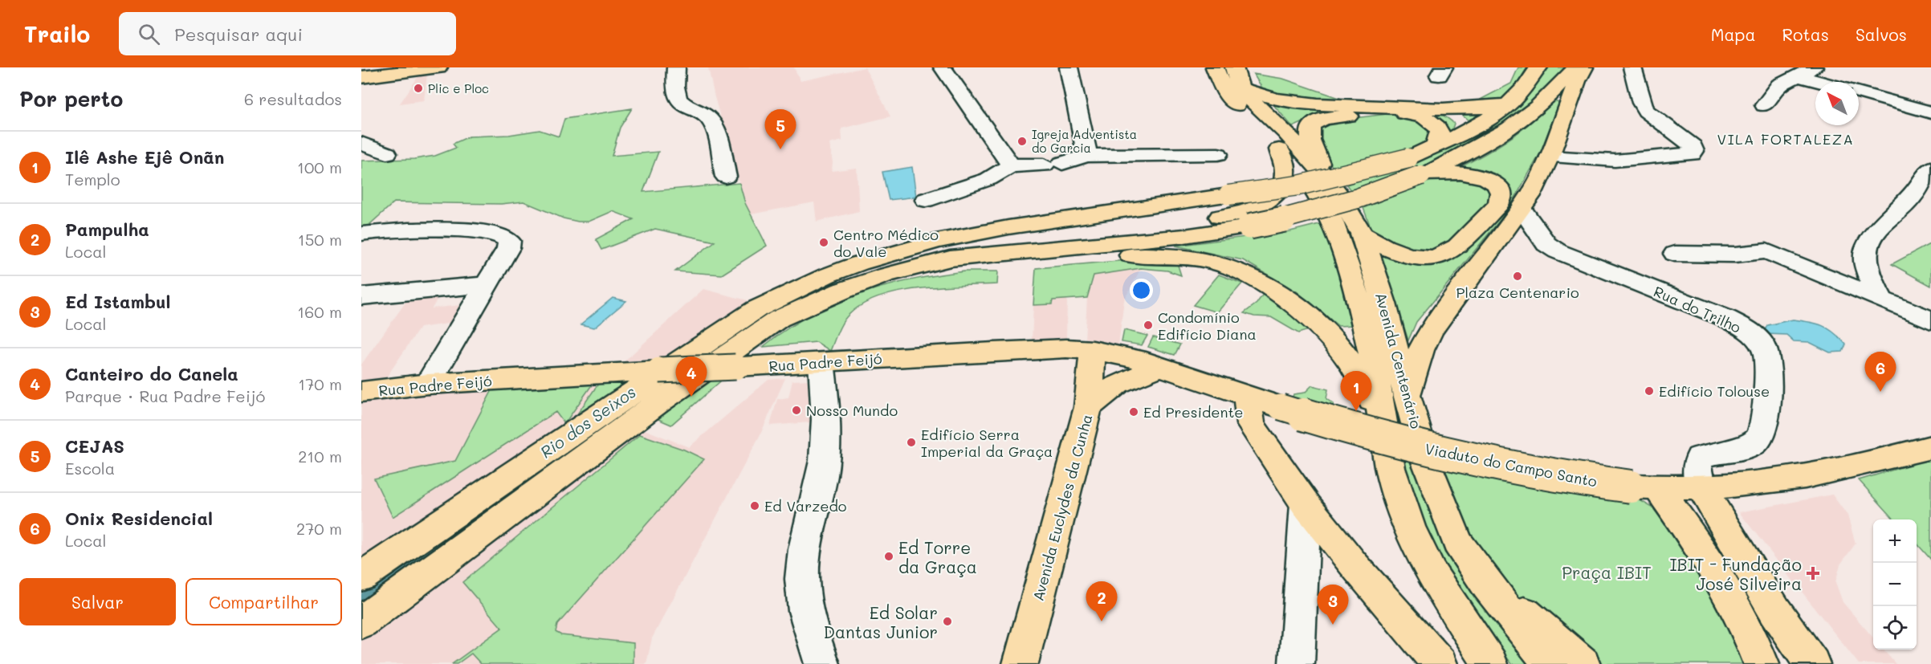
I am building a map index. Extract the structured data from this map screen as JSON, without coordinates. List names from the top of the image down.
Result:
{
  "streets": {
    "main road": [
      "Avenida Centenário",
      "Rua Padre Feijó",
      "Viaduto do Campo Santo",
      "Avenida Euclydes da Cunha"
    ],
    "street": ["Rua do Trilho"]
  },
  "crossings": [
    ["Rua do Trilho", "Viaduto do Campo Santo"],
    ["Rua Padre Feijó", "Viaduto do Campo Santo"],
    ["Rua Padre Feijó", "Avenida Euclydes da Cunha"]
  ],
  "districts": ["VILA FORTALEZA"],
  "water": ["Rio dos Seixos"],
  "parks": ["Praça IBIT"],
  "places": {
    "other": [
      "Plic e Ploc",
      "Igreja Adventista do Garcia",
      "Centro Médico do Vale",
      "Plaza Centenario",
      "Condomínio Edifício Diana",
      "Edifício Tolouse",
      "Nosso Mundo",
      "Ed Presidente",
      "Edifício Serra Imperial da Graça",
      "Ed Varzedo",
      "Ed Torre da Graça",
      "Ed Solar Dantas Junior"
    ],
    "health": ["IBIT - Fundação José Silveira"]
  },
  "north": "top left",
  "page": {
    "header": "Trailo",
    "search": "Pesquisar aqui",
    "nav": ["Mapa", "Rotas", "Salvos"],
    "heading": ["Por perto", "6 resultados"],
    "pins": [
      "5",
      "6",
      "4",
      "1",
      "2",
      "3"
    ],
    "list": [
      {
        "mark": "1",
        "name": "Ilê Ashe Ejê Onãn",
        "note": "Templo",
        "value": "100 m"
      },
      {
        "mark": "2",
        "name": "Pampulha",
        "note": "Local",
        "value": "150 m"
      },
      {
        "mark": "3",
        "name": "Ed Istambul",
        "note": "Local",
        "value": "160 m"
      },
      {
        "mark": "4",
        "name": "Canteiro do Canela",
        "note": "Parque · Rua Padre Feijó",
        "value": "170 m"
      },
      {
        "mark": "5",
        "name": "CEJAS",
        "note": "Escola",
        "value": "210 m"
      },
      {
        "mark": "6",
        "name": "Onix Residencial",
        "note": "Local",
        "value": "270 m"
      }
    ],
    "map_buttons": ["+", "−"],
    "buttons": ["Salvar", "Compartilhar"]
  }
}
